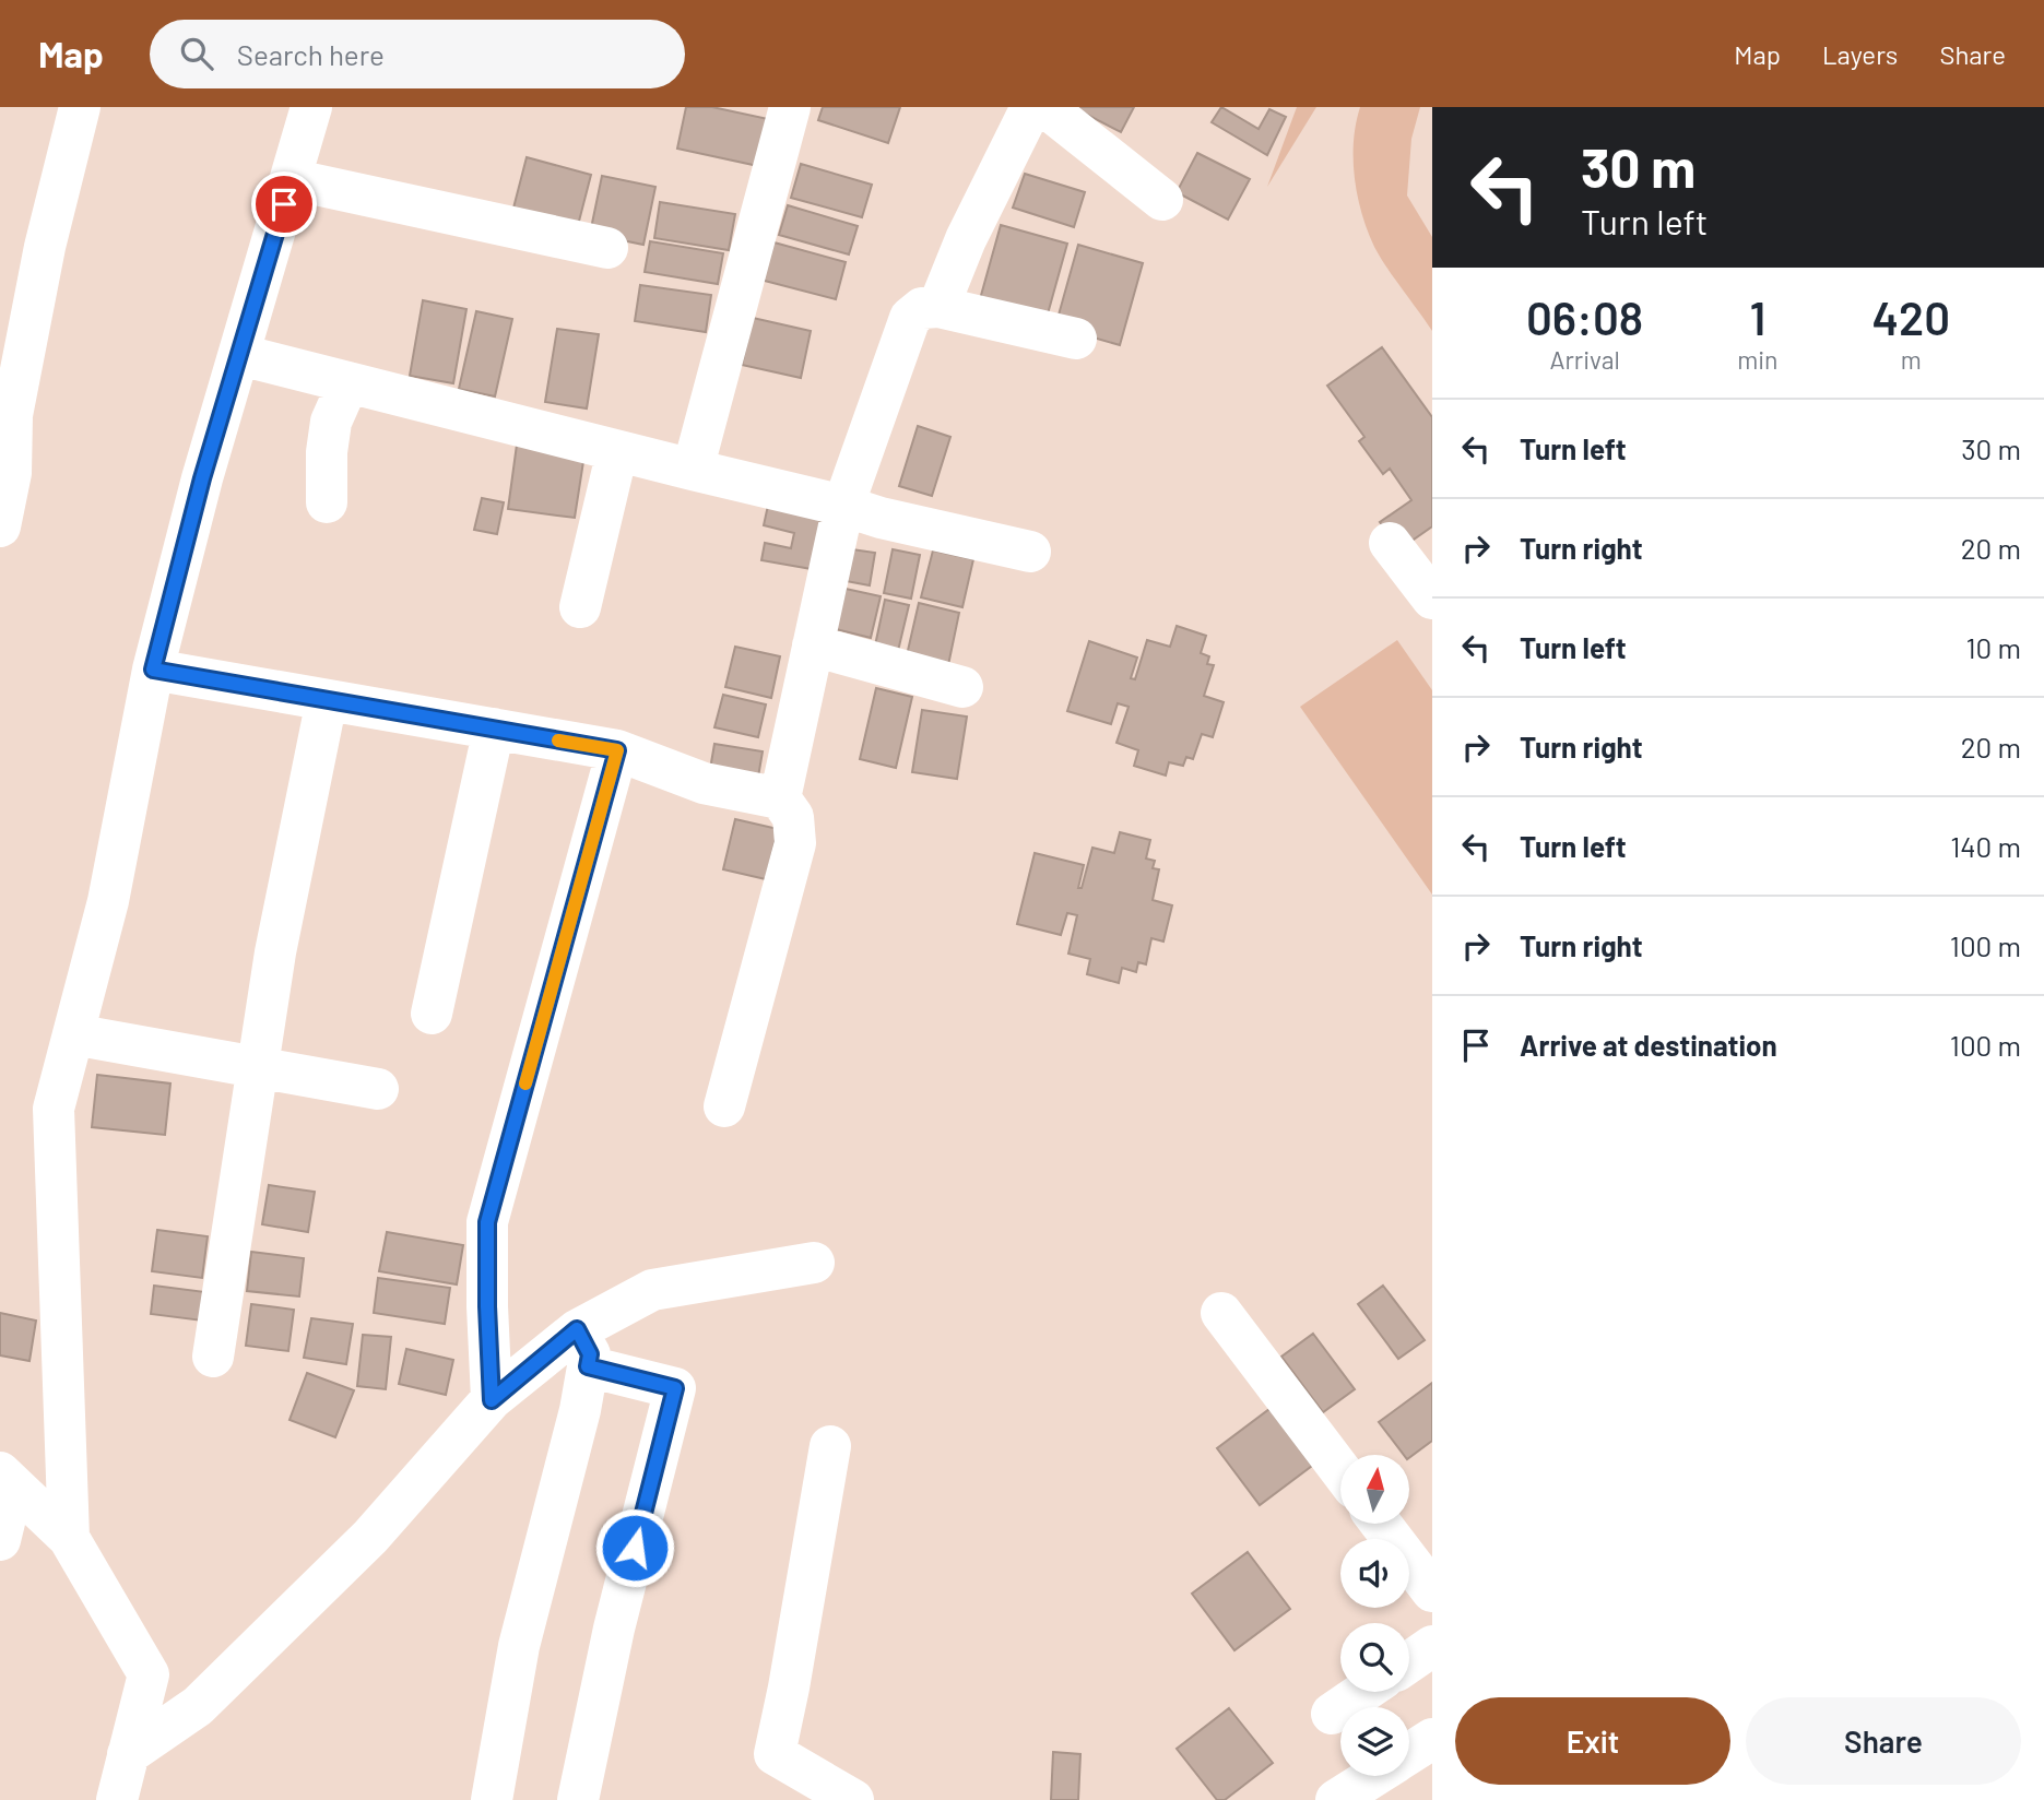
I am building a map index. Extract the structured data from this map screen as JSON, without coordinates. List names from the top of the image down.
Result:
{
  "north": "top",
  "page": {
    "header": "Map",
    "search": "Search here",
    "nav": ["Map", "Layers", "Share"],
    "turn": ["30 m", "Turn left"],
    "eta": [
      "06:08",
      "Arrival",
      "1",
      "min",
      "420",
      "m"
    ],
    "list": [
      {
        "name": "Turn left",
        "value": "30 m"
      },
      {
        "name": "Turn right",
        "value": "20 m"
      },
      {
        "name": "Turn left",
        "value": "10 m"
      },
      {
        "name": "Turn right",
        "value": "20 m"
      },
      {
        "name": "Turn left",
        "value": "140 m"
      },
      {
        "name": "Turn right",
        "value": "100 m"
      },
      {
        "name": "Arrive at destination",
        "value": "100 m"
      }
    ],
    "buttons": ["Exit", "Share"]
  }
}
